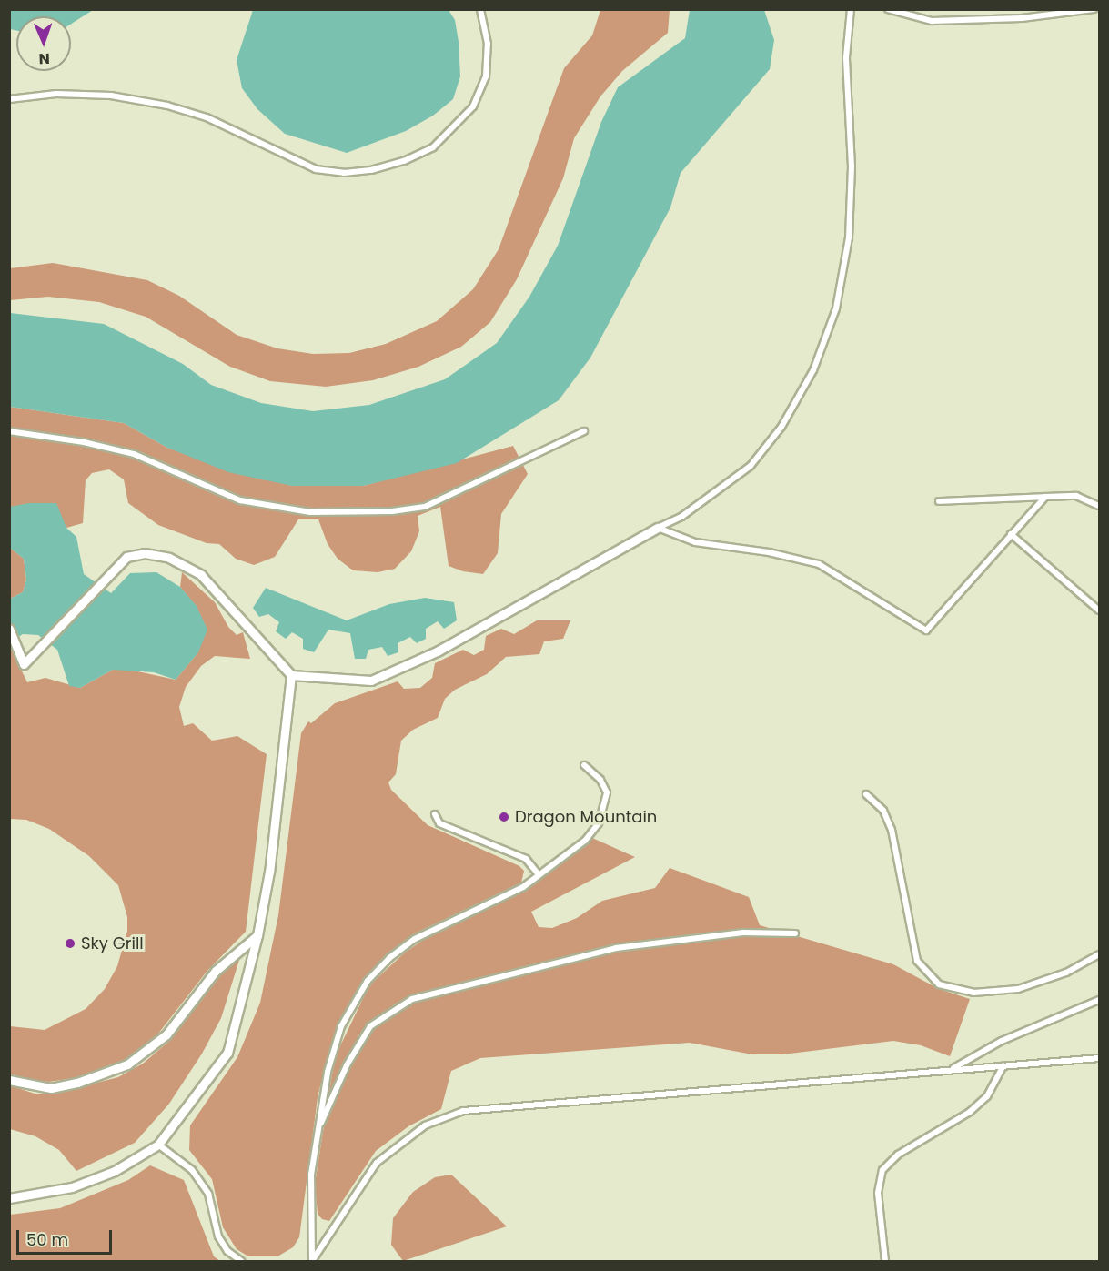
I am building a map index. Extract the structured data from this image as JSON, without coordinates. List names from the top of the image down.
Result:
{
  "places": ["Dragon Mountain", "Sky Grill"],
  "scale_bar": "50 m",
  "north": "bottom"
}
